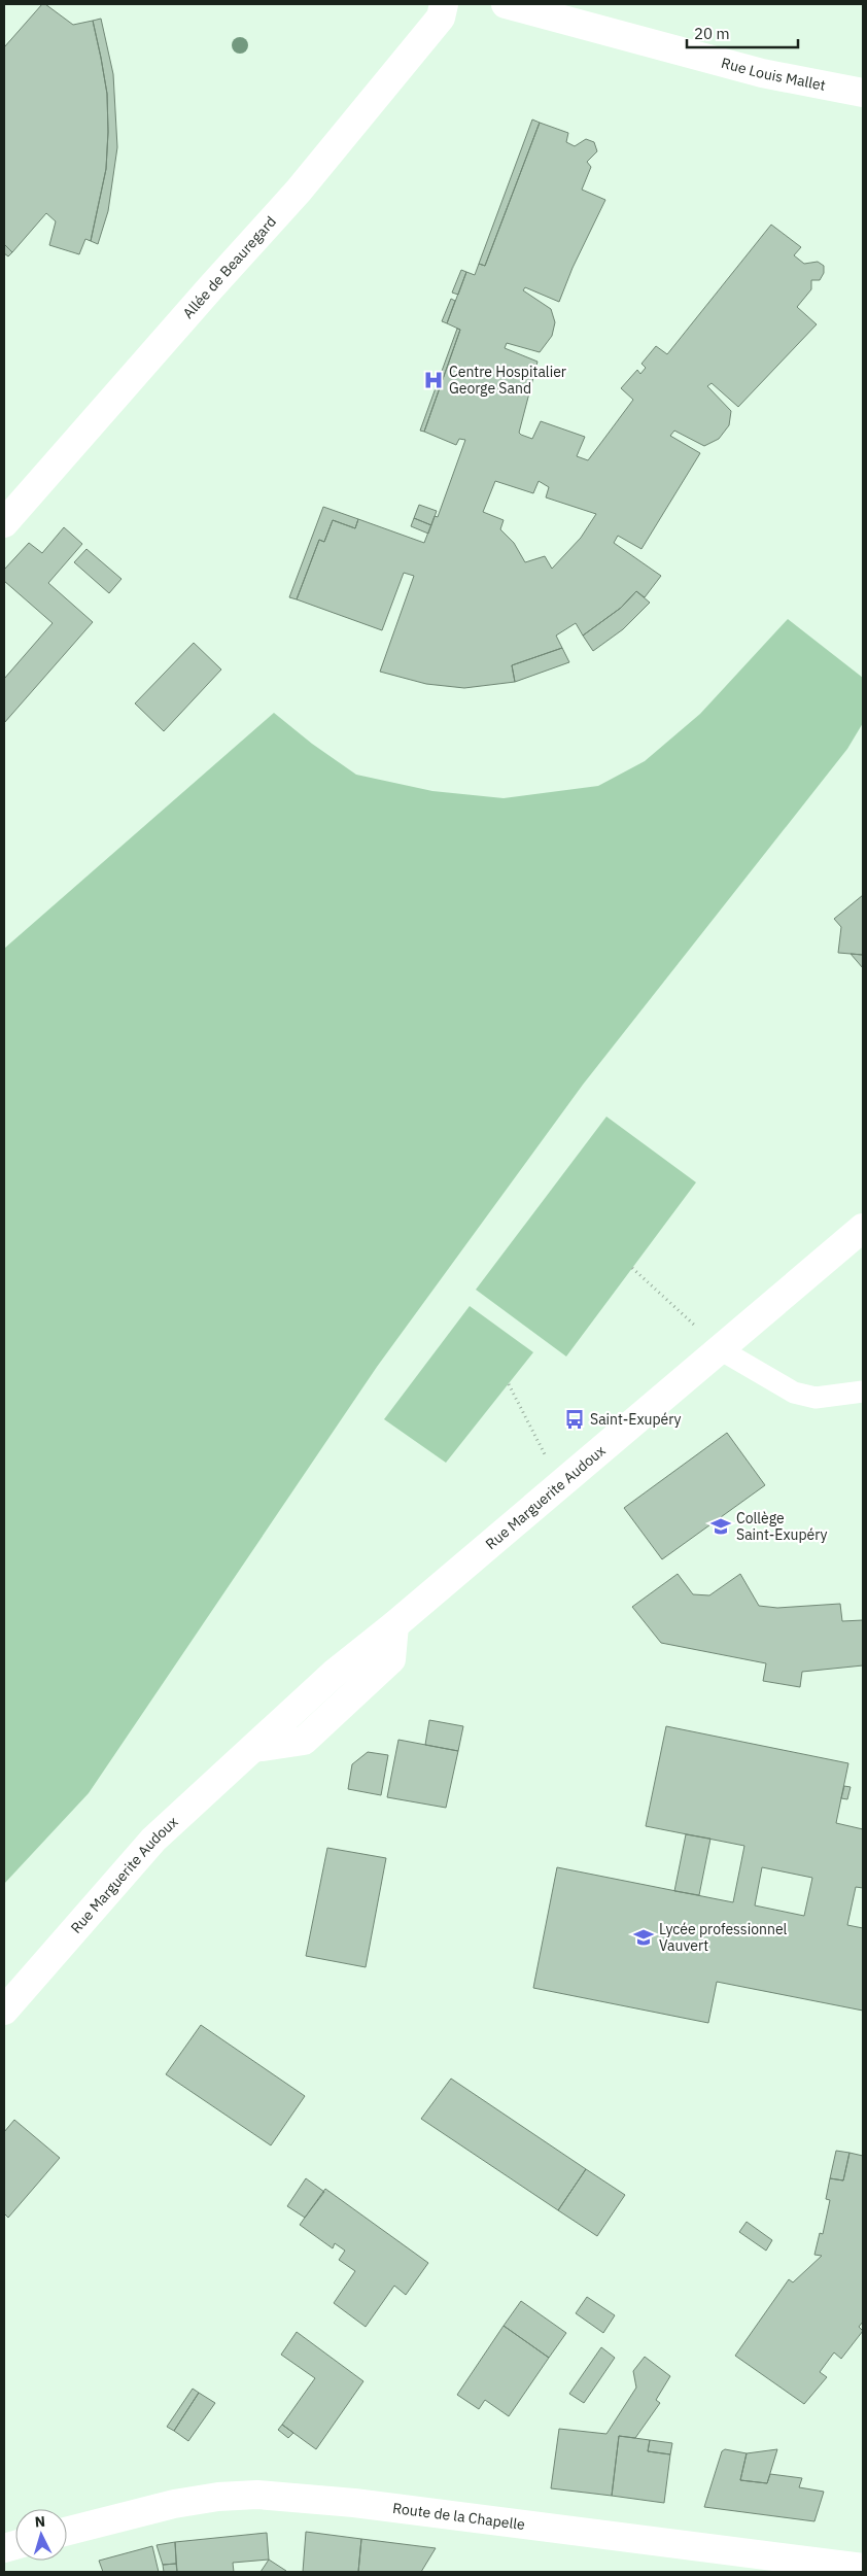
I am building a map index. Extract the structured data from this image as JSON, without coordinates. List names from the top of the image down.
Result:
{
  "streets": {
    "street": [
      "Rue Louis Mallet",
      "Allée de Beauregard",
      "Rue Marguerite Audoux",
      "Route de la Chapelle"
    ]
  },
  "places": {
    "hospital": ["Centre Hospitalier George Sand"],
    "bus stop": ["Saint-Exupéry"],
    "school or university": ["Collège Saint-Exupéry", "Lycée professionnel Vauvert"]
  },
  "scale_bar": "20 m",
  "north": "top"
}
